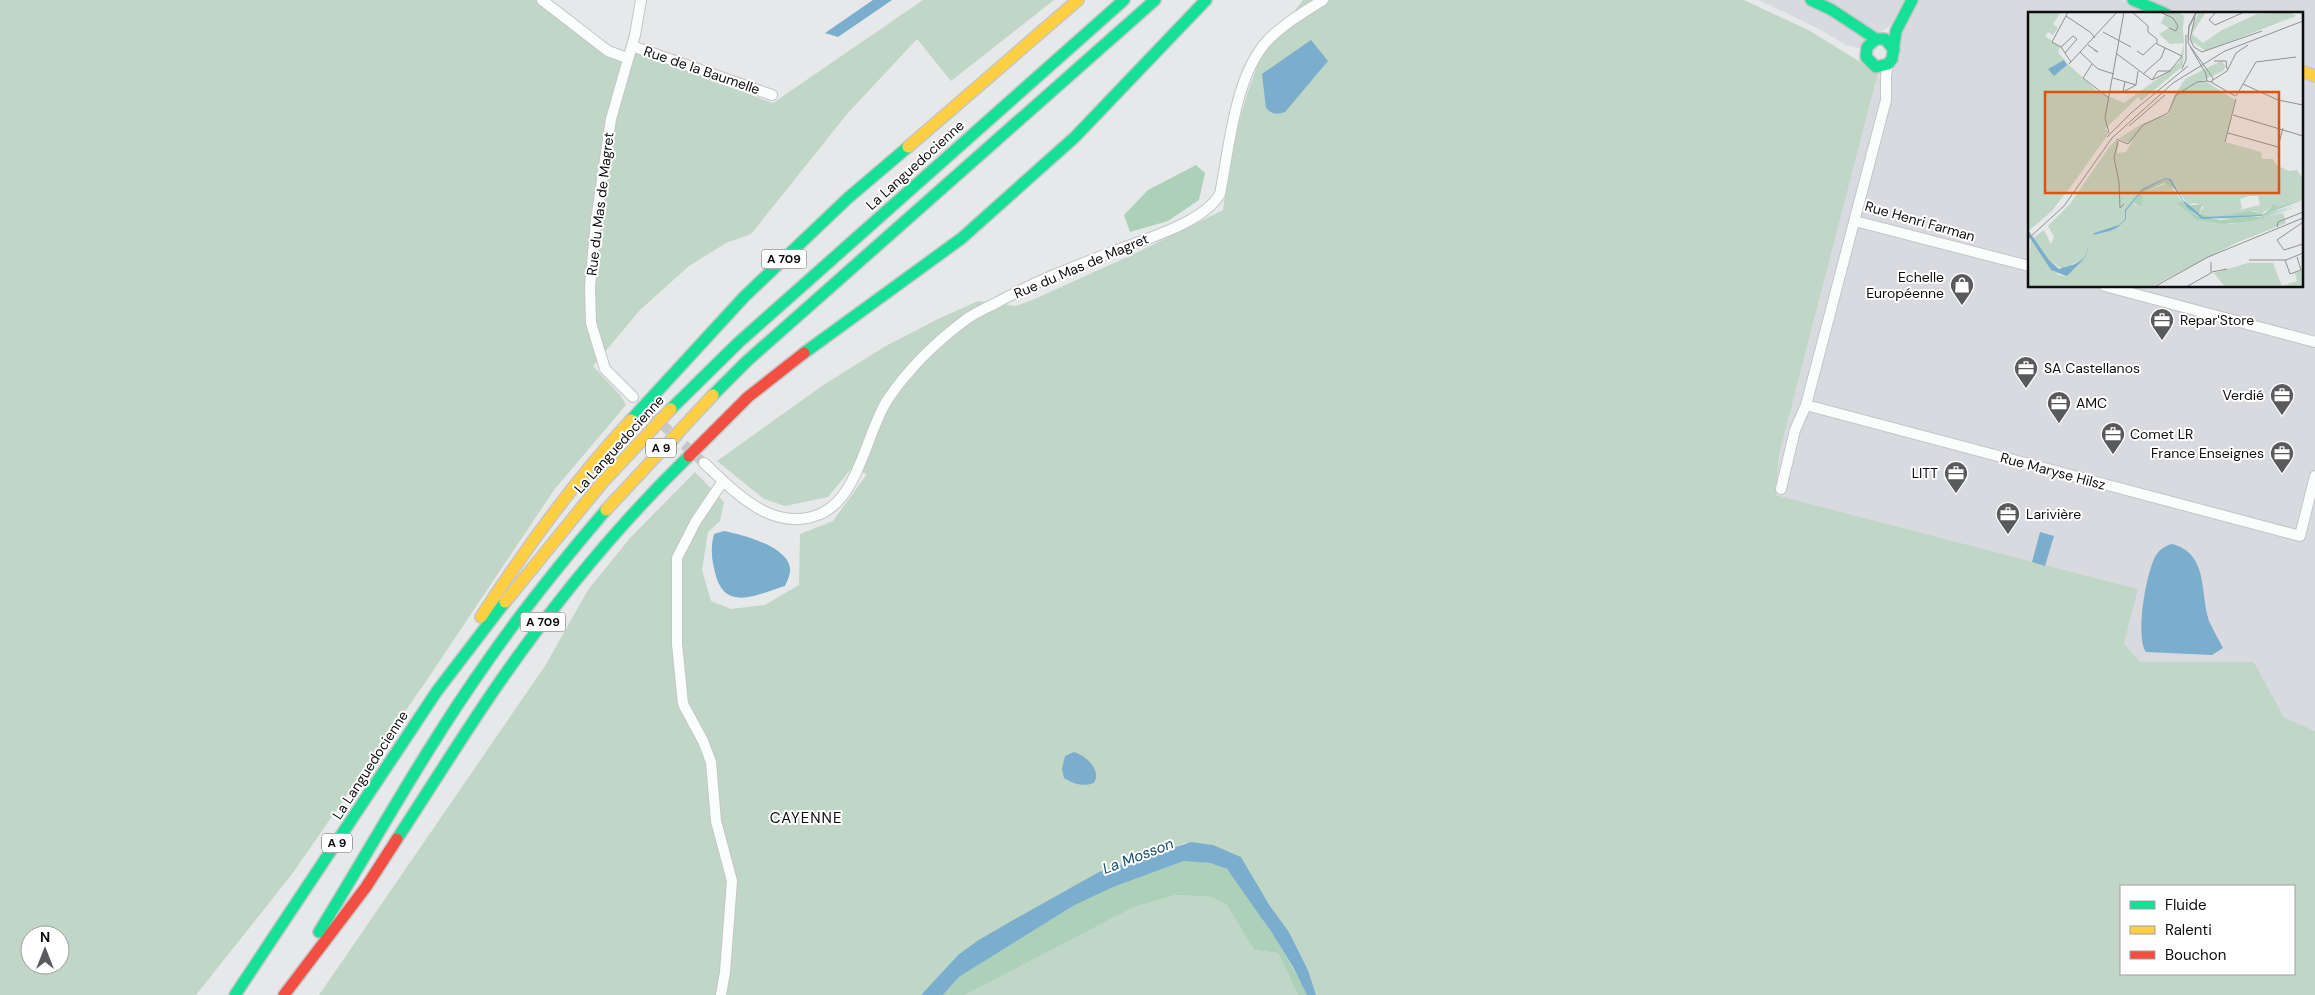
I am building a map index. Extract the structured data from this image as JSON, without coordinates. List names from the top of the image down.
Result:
{
  "streets": {
    "main road": ["La Languedocienne", "A 709", "A 9"],
    "street": [
      "Rue de la Baumelle",
      "Rue du Mas de Magret",
      "Rue Henri Farman",
      "Rue Maryse Hilsz"
    ]
  },
  "crossings": [
    ["Rue de la Baumelle", "Rue du Mas de Magret"],
    ["La Languedocienne", "A 709"],
    ["A 709", "A 9"]
  ],
  "districts": ["CAYENNE"],
  "water": ["La Mosson"],
  "places": {
    "shop": ["Echelle Européenne"],
    "office": [
      "Repar'Store",
      "SA Castellanos",
      "Verdié",
      "AMC",
      "Comet LR",
      "France Enseignes",
      "LITT",
      "Larivière"
    ]
  },
  "legend": ["Fluide", "Ralenti", "Bouchon"],
  "north": "top"
}
